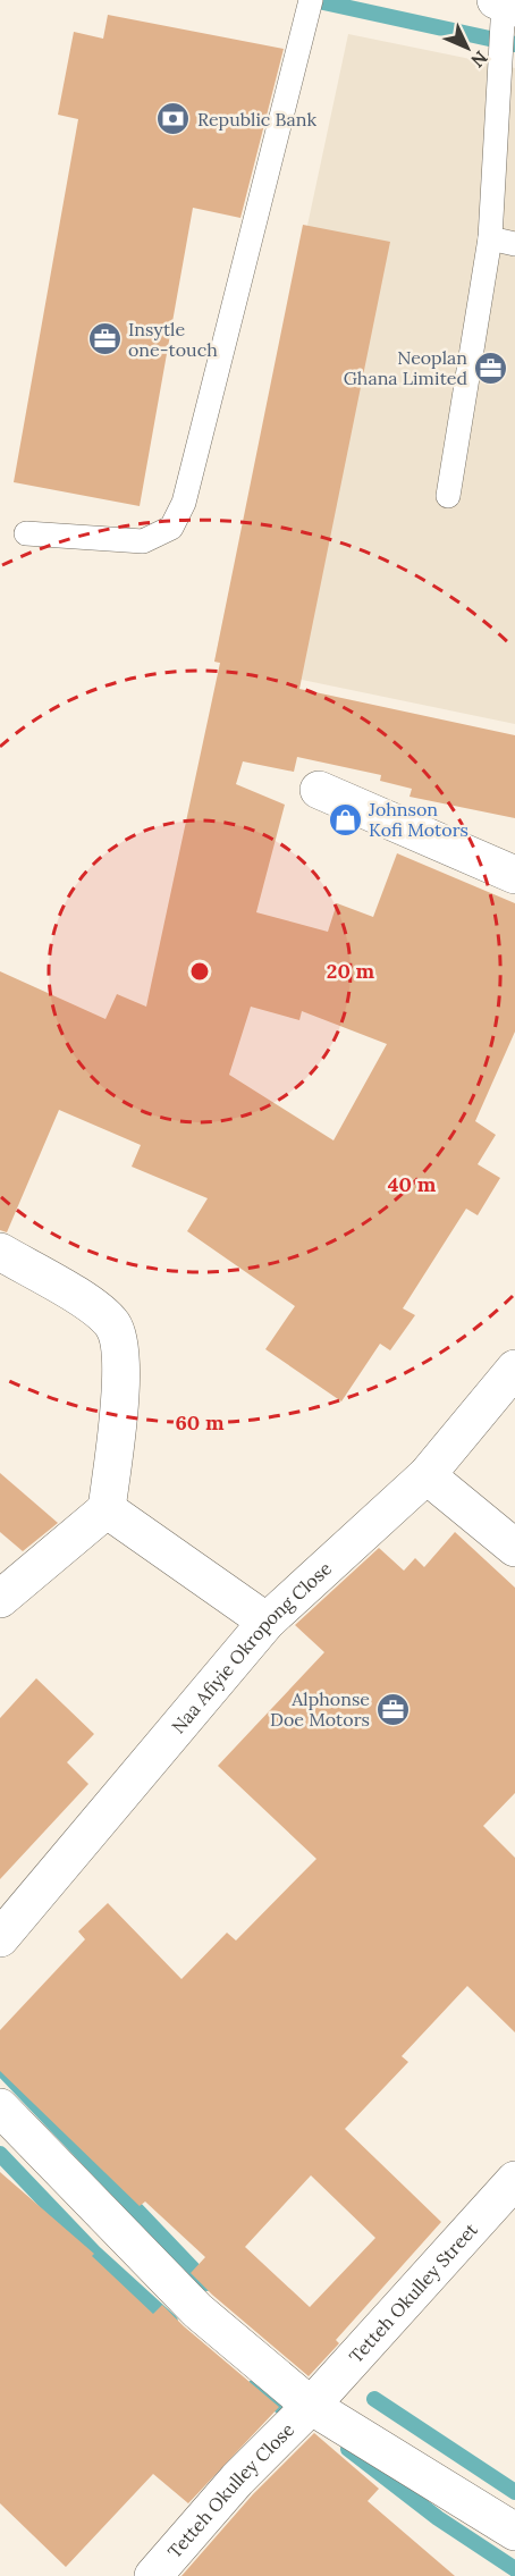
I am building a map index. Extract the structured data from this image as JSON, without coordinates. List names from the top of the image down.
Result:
{
  "streets": {
    "street": ["Naa Afiyie Okropong Close", "Tetteh Okulley Street", "Tetteh Okulley Close"]
  },
  "crossings": [
    ["Tetteh Okulley Street", "Tetteh Okulley Close"]
  ],
  "places": {
    "bank": ["Republic Bank"],
    "office": ["Insytle one-touch", "Neoplan Ghana Limited", "Alphonse Doe Motors"],
    "shop": ["Johnson Kofi Motors"]
  },
  "north": "bottom right",
  "rings": ["20 m", "40 m", "60 m"]
}
